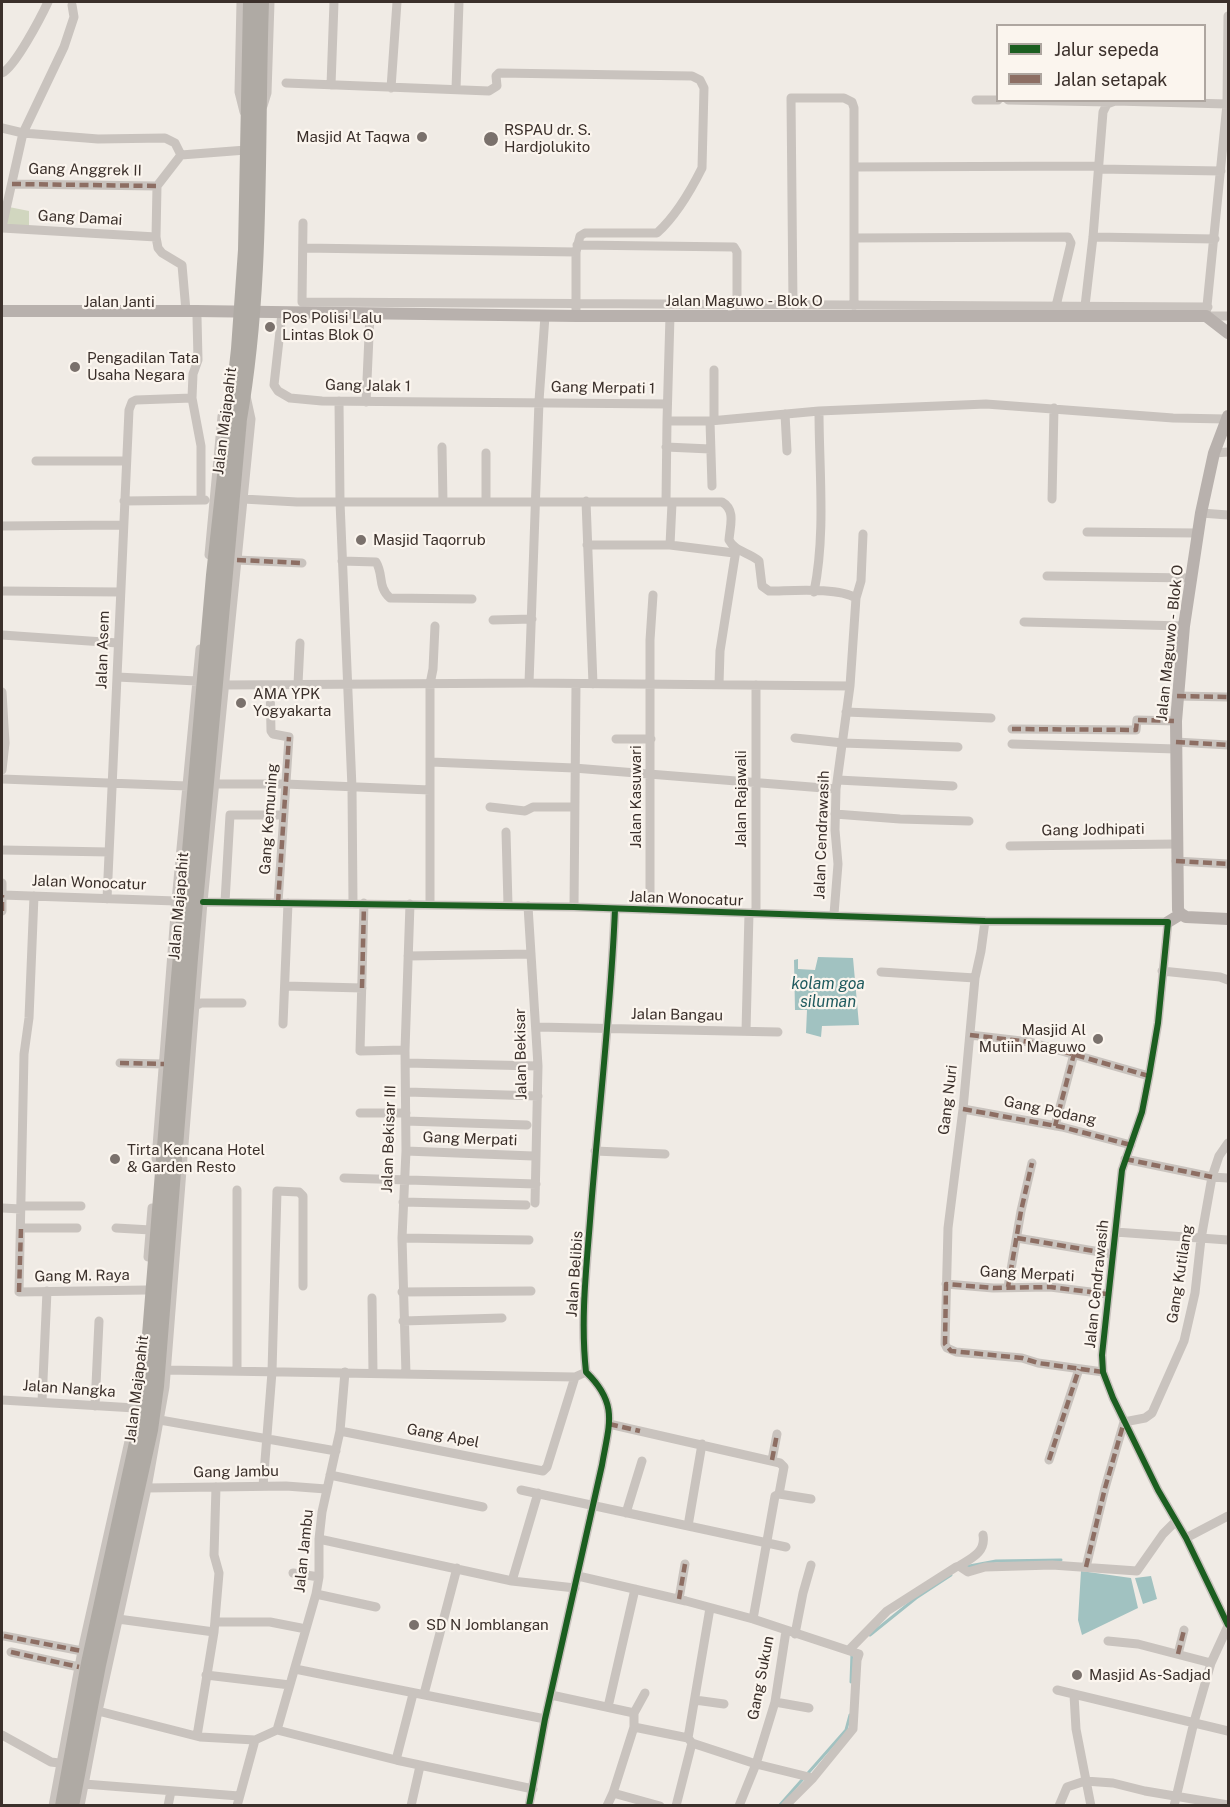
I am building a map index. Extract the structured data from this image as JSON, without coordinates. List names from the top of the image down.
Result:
{
  "streets": {
    "highway": ["Jalan Majapahit"],
    "main road": ["Jalan Maguwo - Blok O", "Jalan Janti"],
    "street": [
      "Gang Anggrek II",
      "Gang Damai",
      "Gang Jalak 1",
      "Gang Merpati 1",
      "Jalan Asem",
      "Jalan Kasuwari",
      "Jalan Rajawali",
      "Gang Kemuning",
      "Gang Jodhipati",
      "Jalan Cendrawasih",
      "Jalan Wonocatur",
      "Jalan Bangau",
      "Jalan Bekisar",
      "Gang Nuri",
      "Gang Podang",
      "Jalan Bekisar III",
      "Gang Merpati",
      "Jalan Belibis",
      "Gang Kutilang",
      "Gang M. Raya",
      "Jalan Nangka",
      "Gang Apel",
      "Gang Jambu",
      "Jalan Jambu",
      "Gang Sukun"
    ]
  },
  "crossings": [
    ["Jalan Maguwo - Blok O", "Jalan Janti"],
    ["Jalan Maguwo - Blok O", "Gang Jalak 1"],
    ["Jalan Maguwo - Blok O", "Jalan Majapahit"],
    ["Jalan Maguwo - Blok O", "Gang Jodhipati"],
    ["Jalan Janti", "Jalan Majapahit"],
    ["Gang Jalak 1", "Gang Merpati 1"],
    ["Jalan Asem", "Jalan Wonocatur"],
    ["Jalan Kasuwari", "Jalan Wonocatur"],
    ["Jalan Rajawali", "Jalan Wonocatur"],
    ["Gang Kemuning", "Jalan Wonocatur"],
    ["Jalan Cendrawasih", "Jalan Wonocatur"],
    ["Jalan Cendrawasih", "Gang Nuri"],
    ["Jalan Cendrawasih", "Gang Podang"],
    ["Jalan Cendrawasih", "Gang Merpati"],
    ["Jalan Cendrawasih", "Gang Kutilang"],
    ["Jalan Wonocatur", "Jalan Bekisar"],
    ["Jalan Wonocatur", "Gang Nuri"],
    ["Jalan Wonocatur", "Jalan Bekisar III"],
    ["Jalan Wonocatur", "Jalan Belibis"],
    ["Jalan Bangau", "Jalan Bekisar"],
    ["Jalan Bangau", "Jalan Belibis"],
    ["Jalan Bekisar", "Jalan Bekisar III"],
    ["Gang Nuri", "Gang Podang"],
    ["Gang Nuri", "Gang Merpati"],
    ["Jalan Bekisar III", "Gang Merpati"],
    ["Gang Apel", "Jalan Jambu"],
    ["Gang Jambu", "Jalan Jambu"]
  ],
  "water": ["kolam goa siluman"],
  "places": [
    "Masjid At Taqwa",
    "RSPAU dr. S. Hardjolukito",
    "Pos Polisi Lalu Lintas Blok O",
    "Pengadilan Tata Usaha Negara",
    "Masjid Taqorrub",
    "AMA YPK Yogyakarta",
    "Masjid Al Mutiin Maguwo",
    "Tirta Kencana Hotel & Garden Resto",
    "SD N Jomblangan",
    "Masjid As-Sadjad"
  ],
  "legend": ["Jalur sepeda", "Jalan setapak"]
}
